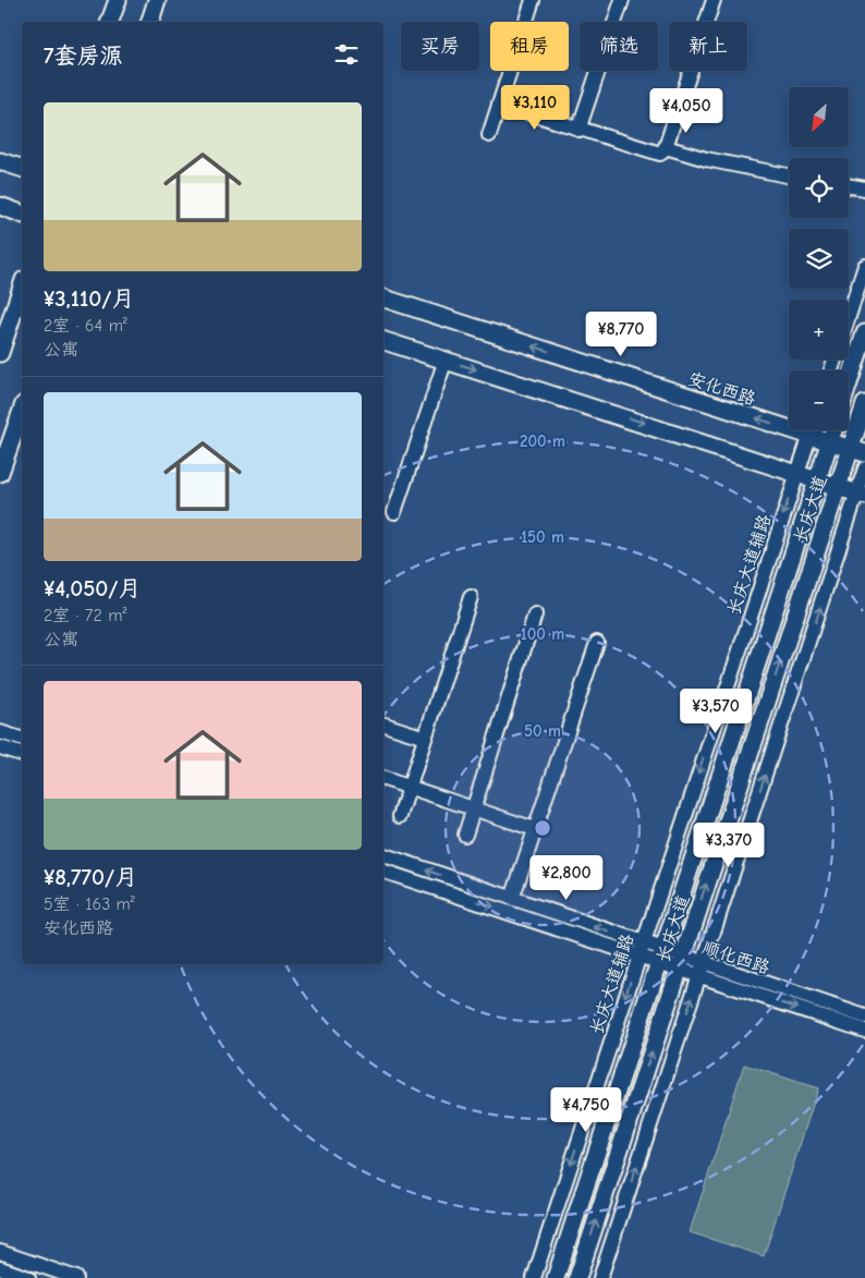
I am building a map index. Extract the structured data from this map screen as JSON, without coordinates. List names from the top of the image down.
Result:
{
  "streets": {
    "main road": ["安化西路", "长庆大道"],
    "street": ["长庆大道辅路", "顺化西路"]
  },
  "crossings": [
    ["安化西路", "长庆大道"],
    ["长庆大道", "顺化西路"],
    ["长庆大道辅路", "顺化西路"]
  ],
  "north": "bottom left",
  "page": {
    "chip": [
      "买房",
      "租房",
      "筛选",
      "新上"
    ],
    "heading": "7套房源",
    "price": [
      "¥3,110",
      "¥4,050",
      "¥8,770",
      "¥3,570",
      "¥3,370",
      "¥2,800",
      "¥4,750"
    ],
    "map_buttons": ["+", "−"],
    "list": [
      {
        "name": "¥3,110/月",
        "note": "2室 · 64 m² · 公寓"
      },
      {
        "name": "¥4,050/月",
        "note": "2室 · 72 m² · 公寓"
      },
      {
        "name": "¥8,770/月",
        "note": "5室 · 163 m² · 安化西路"
      }
    ]
  },
  "rings": [
    "200 m",
    "150 m",
    "100 m",
    "50 m"
  ]
}
